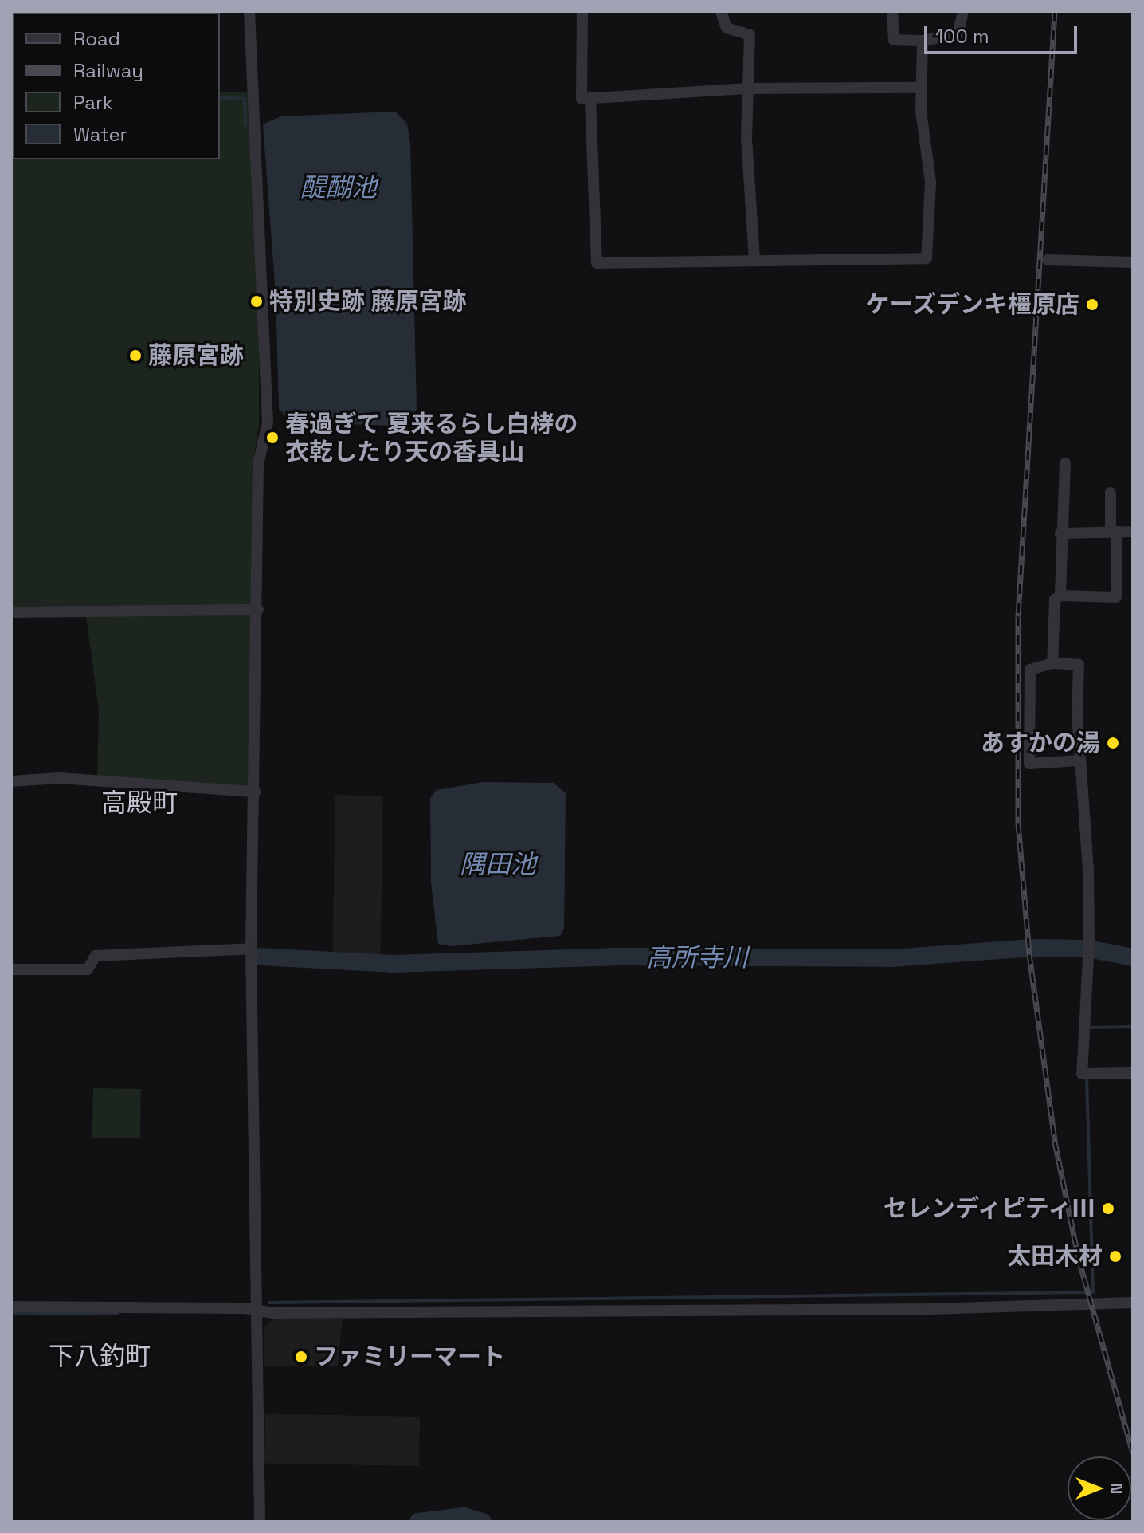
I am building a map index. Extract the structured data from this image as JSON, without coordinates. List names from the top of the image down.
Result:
{
  "districts": ["高殿町", "下八釣町"],
  "water": ["醍醐池", "隅田池", "高所寺川"],
  "places": [
    "特別史跡 藤原宮跡",
    "ケーズデンキ橿原店",
    "藤原宮跡",
    "春過ぎて 夏来るらし白𣑥の 衣乾したり天の香具山",
    "あすかの湯",
    "セレンディピティⅢ",
    "太田木材",
    "ファミリーマート"
  ],
  "legend": [
    "Road",
    "Railway",
    "Park",
    "Water"
  ],
  "scale_bar": "100 m",
  "north": "right"
}
